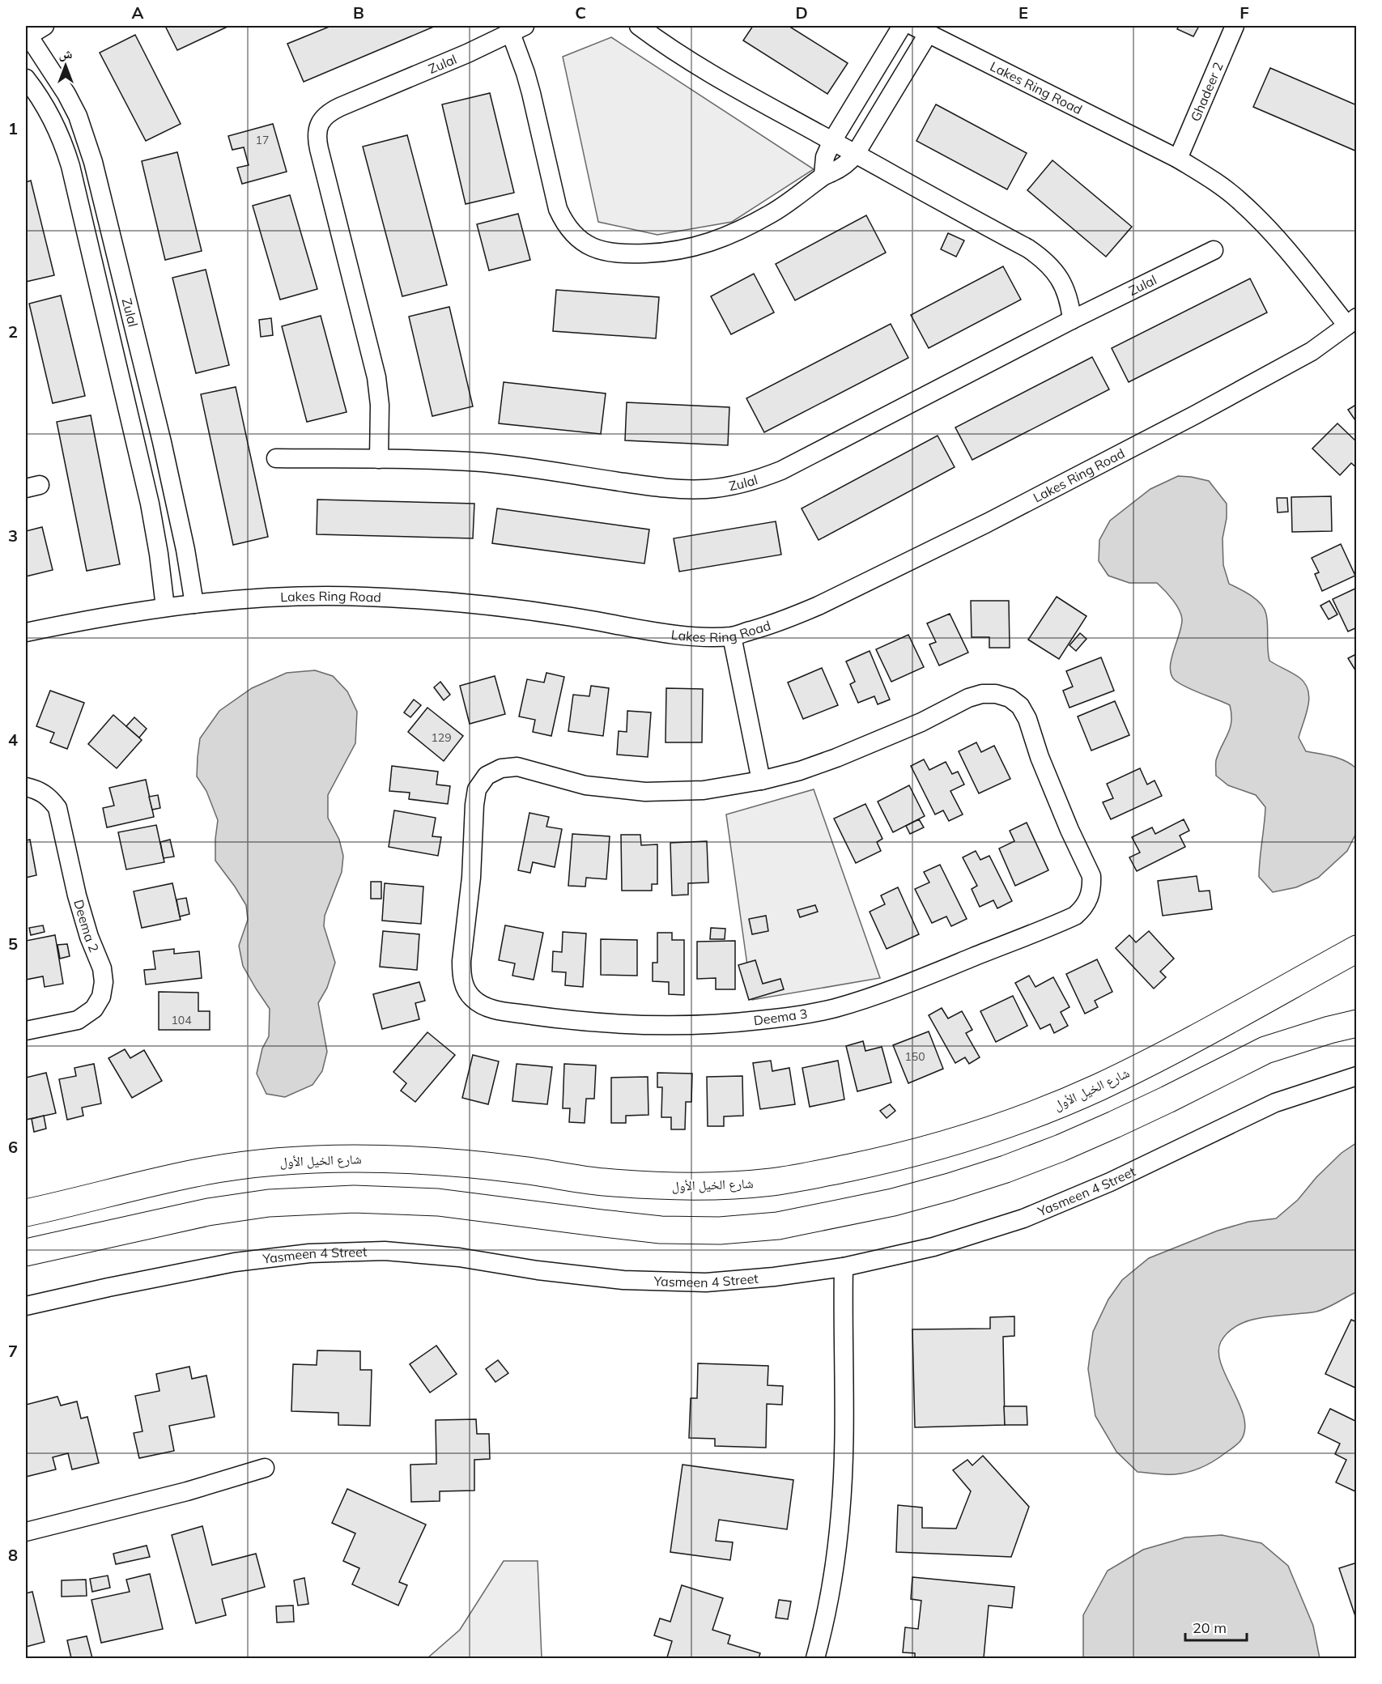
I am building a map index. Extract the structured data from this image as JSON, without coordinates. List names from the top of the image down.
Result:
{
  "streets": {
    "main road": ["شارع الخيل الأول"],
    "street": [
      "Zulal",
      "Lakes Ring Road",
      "Ghadeer 2",
      "Deema 2",
      "Deema 3",
      "Yasmeen 4 Street"
    ]
  },
  "crossings": [
    ["Zulal", "Lakes Ring Road"],
    ["Lakes Ring Road", "Ghadeer 2"]
  ],
  "house_numbers": [
    "17",
    "129",
    "104",
    "150"
  ],
  "scale_bar": "20 m",
  "north": "top",
  "grid": {
    "columns": [
      "A",
      "B",
      "C",
      "D",
      "E",
      "F"
    ],
    "rows": [
      "1",
      "2",
      "3",
      "4",
      "5",
      "6",
      "7",
      "8"
    ]
  }
}
